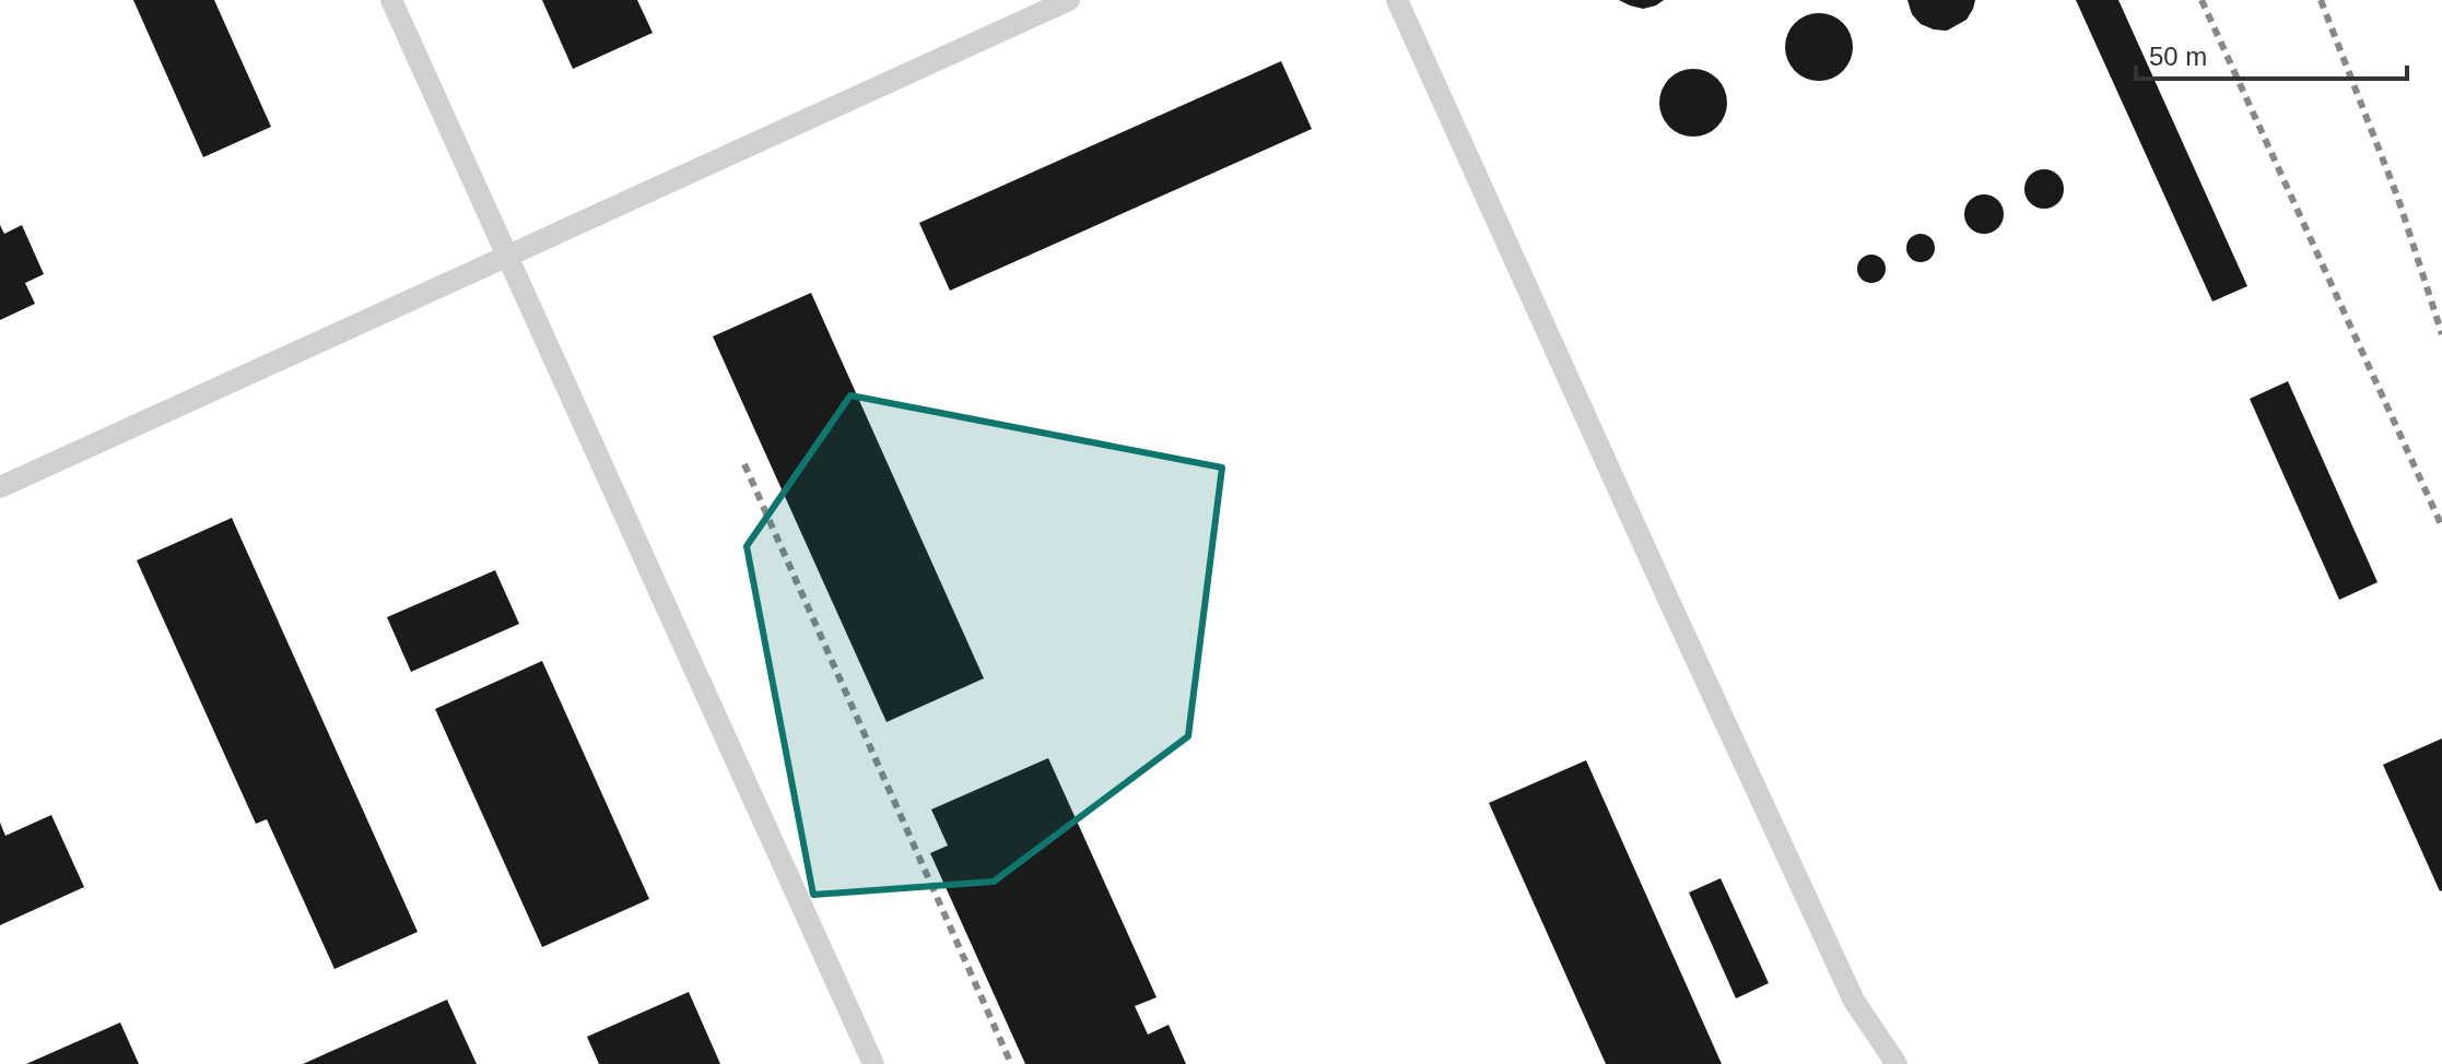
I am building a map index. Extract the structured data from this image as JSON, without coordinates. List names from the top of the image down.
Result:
{
  "scale_bar": "50 m"
}
